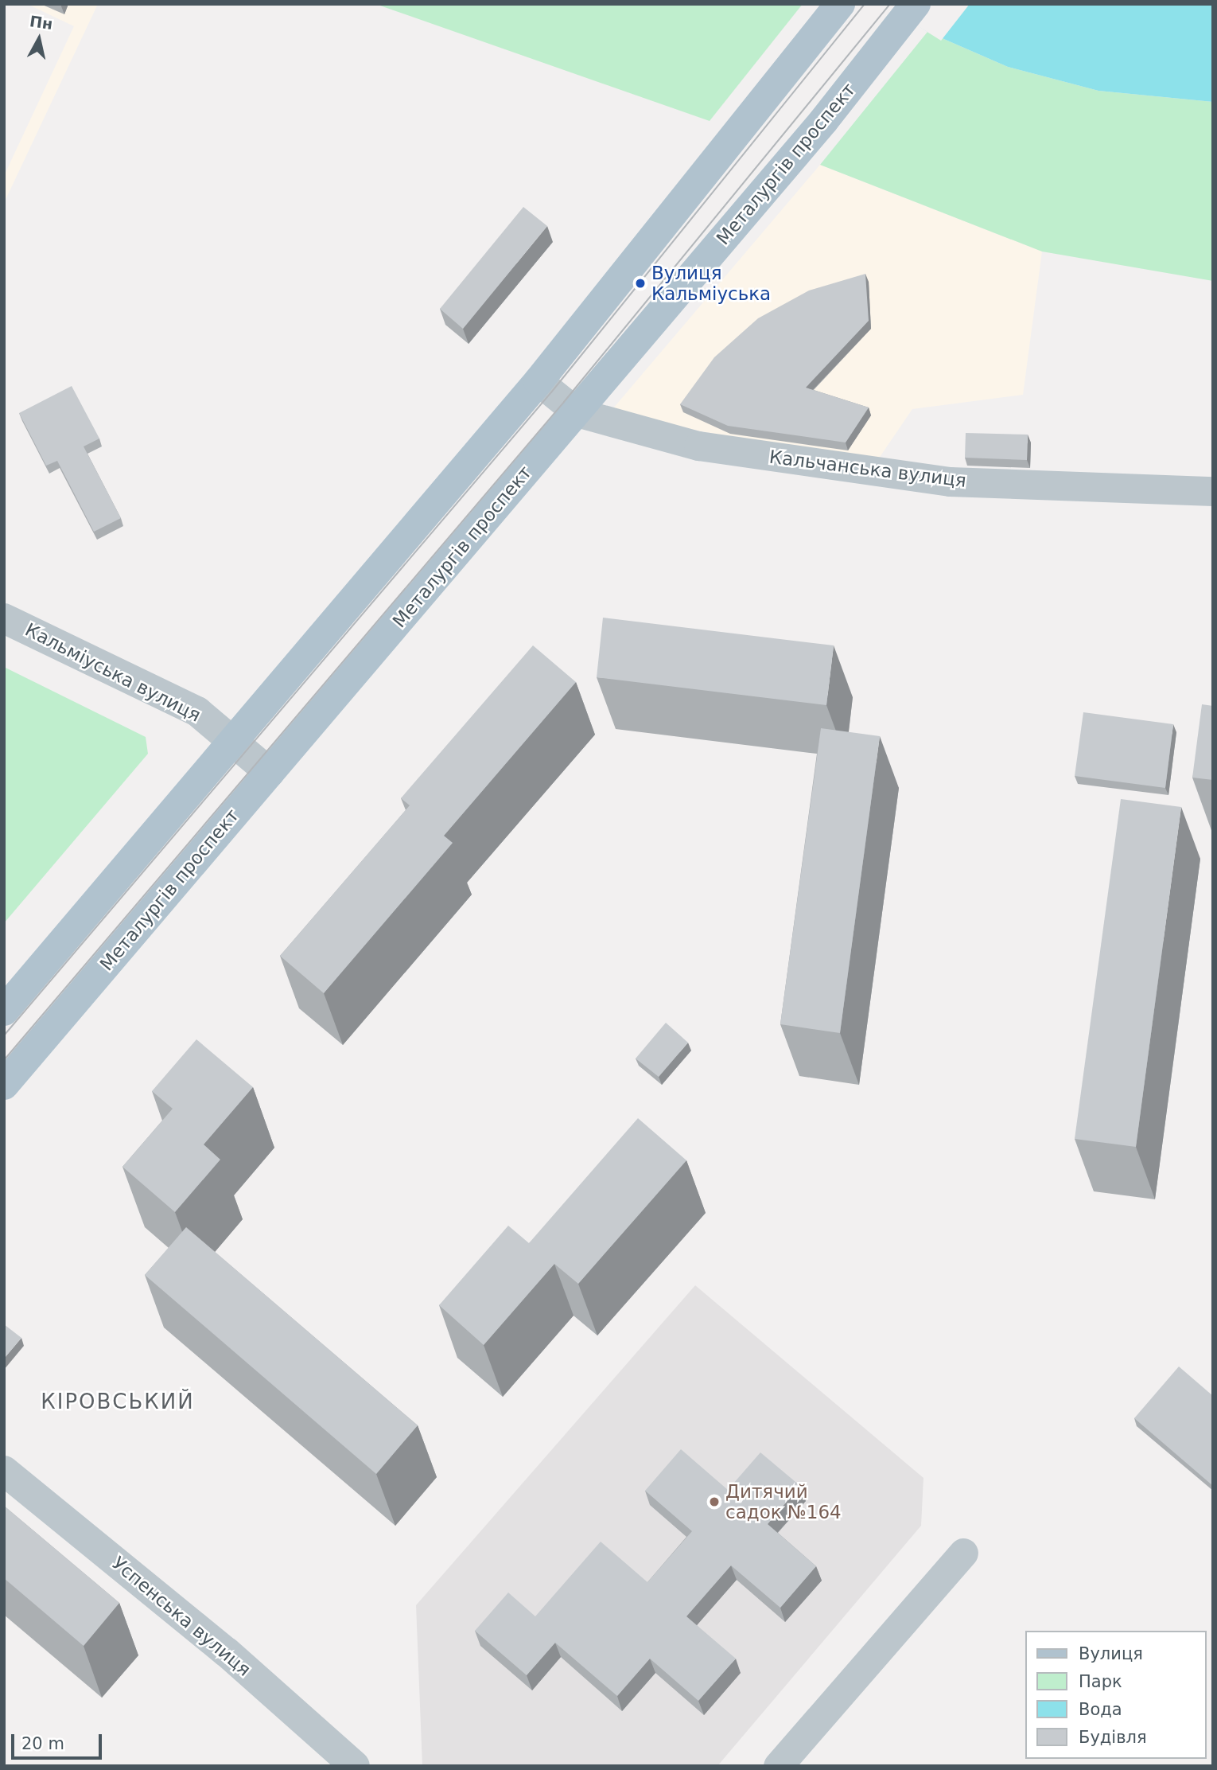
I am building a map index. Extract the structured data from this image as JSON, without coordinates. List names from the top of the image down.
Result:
{
  "streets": {
    "main road": ["Металургів проспект"],
    "street": ["Кальчанська вулиця", "Кальміуська вулиця", "Успенська вулиця"]
  },
  "crossings": [
    ["Металургів проспект", "Кальчанська вулиця"],
    ["Металургів проспект", "Кальміуська вулиця"]
  ],
  "districts": ["КІРОВСЬКИЙ"],
  "places": ["Вулиця Кальміуська", "Дитячий садок №164"],
  "legend": [
    "Вулиця",
    "Парк",
    "Вода",
    "Будівля"
  ],
  "scale_bar": "20 m",
  "north": "top"
}
